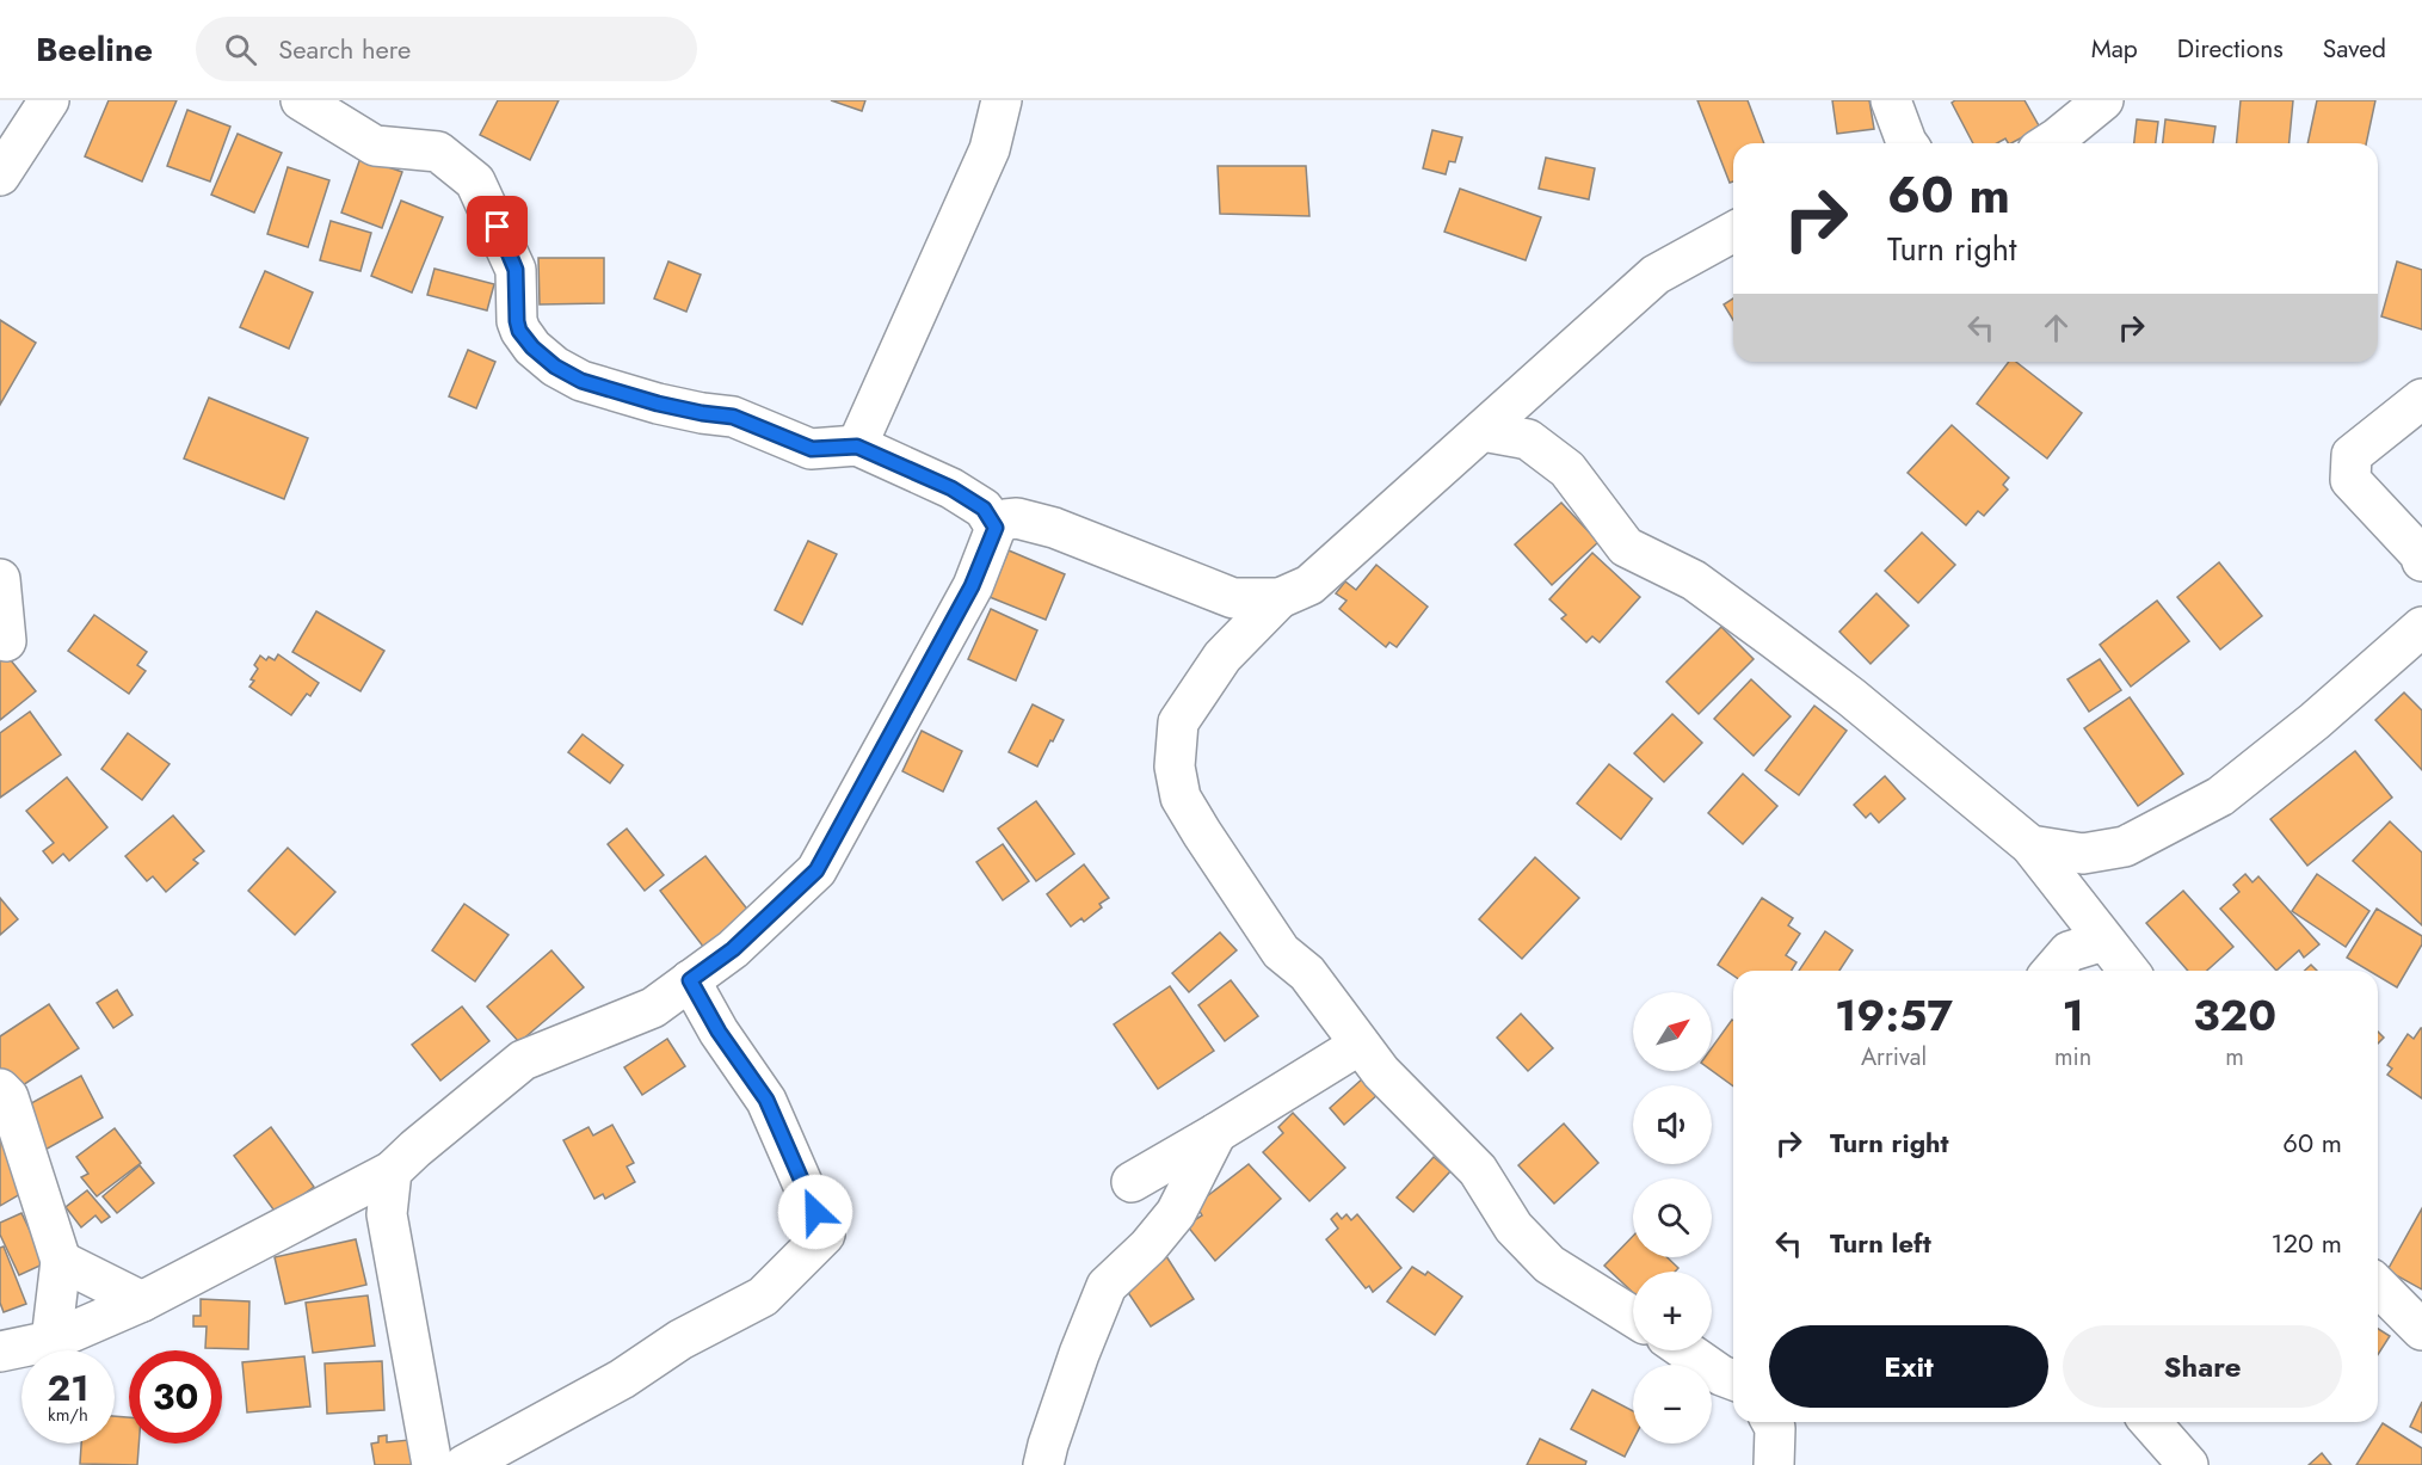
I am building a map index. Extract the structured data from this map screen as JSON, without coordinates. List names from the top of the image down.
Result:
{
  "north": "top right",
  "page": {
    "header": "Beeline",
    "search": "Search here",
    "nav": ["Map", "Directions", "Saved"],
    "turn": ["60 m", "Turn right"],
    "eta": [
      "19:57",
      "Arrival",
      "1",
      "min",
      "320",
      "m"
    ],
    "map_buttons": ["+", "−"],
    "list": [
      {
        "name": "Turn right",
        "value": "60 m"
      },
      {
        "name": "Turn left",
        "value": "120 m"
      }
    ],
    "buttons": ["Exit", "Share"],
    "speed": "21 km/h",
    "limit": "30"
  }
}
